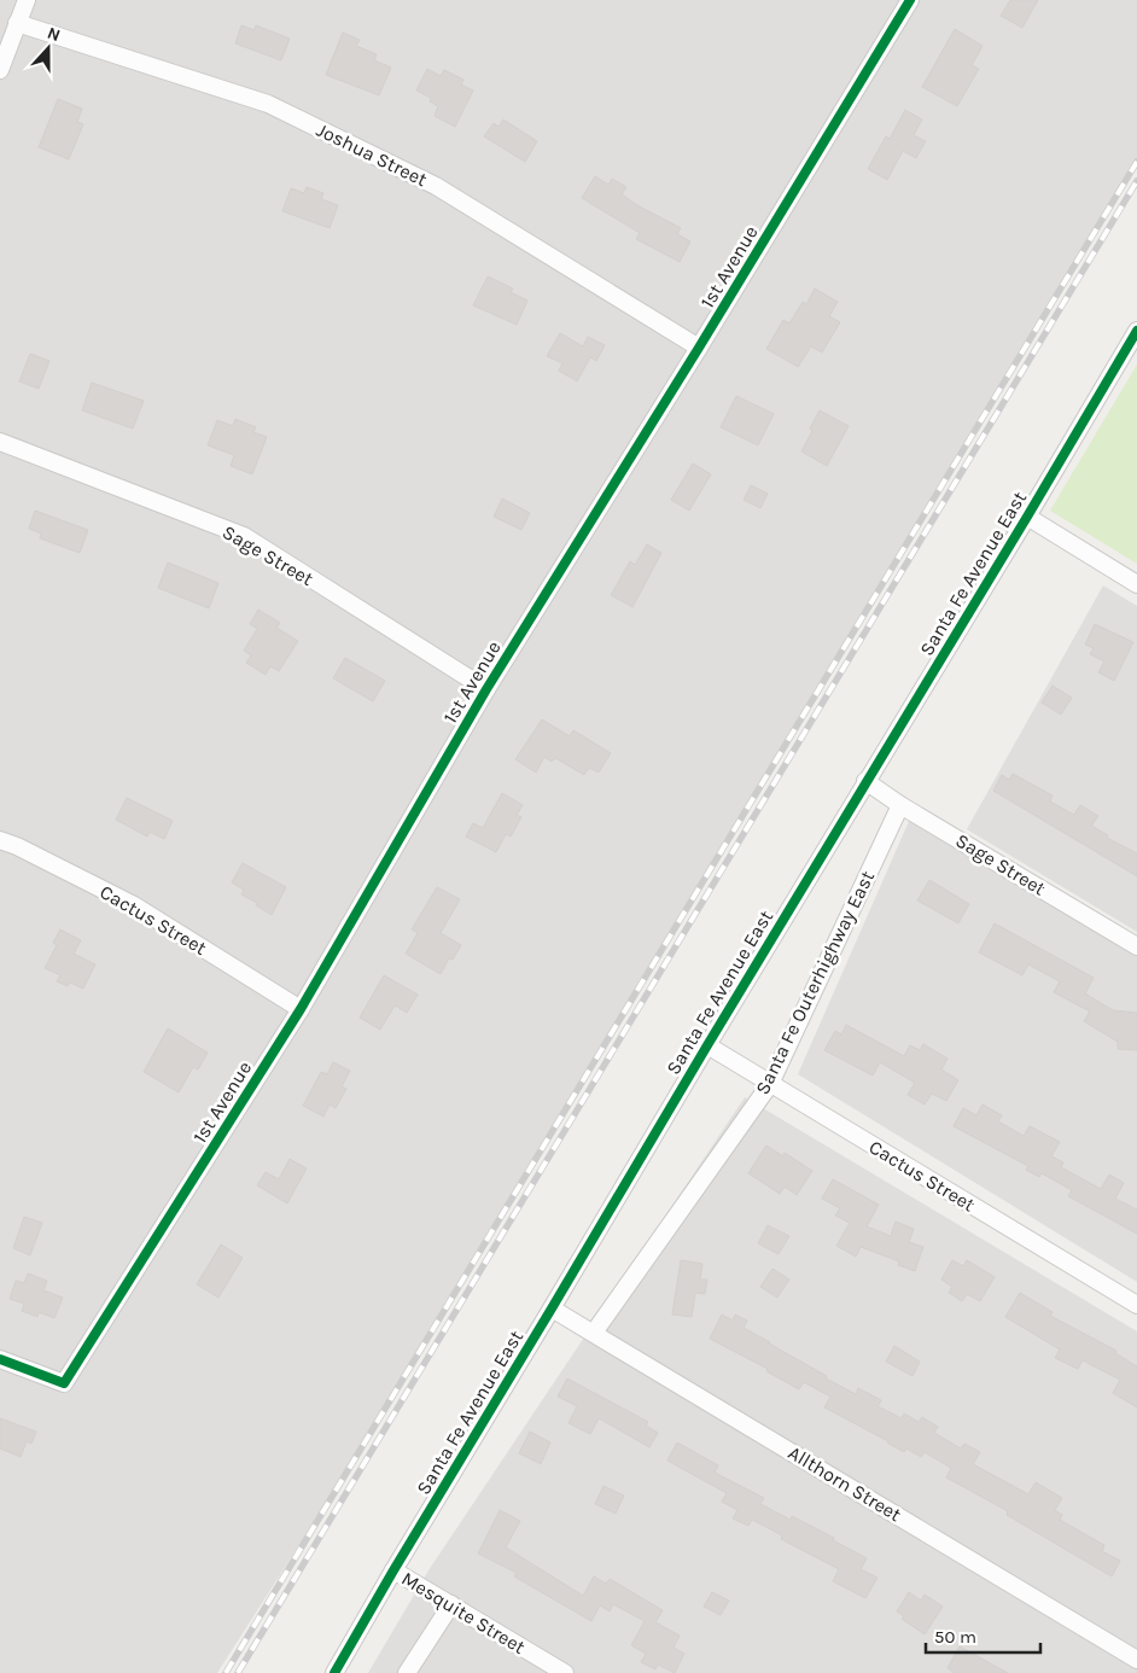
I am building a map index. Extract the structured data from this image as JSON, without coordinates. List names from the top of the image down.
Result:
{
  "streets": {
    "street": [
      "Joshua Street",
      "1st Avenue",
      "Sage Street",
      "Santa Fe Avenue East",
      "Cactus Street",
      "Santa Fe Outerhighway East",
      "Allthorn Street",
      "Mesquite Street"
    ]
  },
  "crossings": [
    ["Joshua Street", "1st Avenue"],
    ["1st Avenue", "Sage Street"],
    ["1st Avenue", "Cactus Street"],
    ["Sage Street", "Santa Fe Avenue East"],
    ["Sage Street", "Santa Fe Outerhighway East"],
    ["Santa Fe Avenue East", "Cactus Street"],
    ["Santa Fe Avenue East", "Allthorn Street"],
    ["Santa Fe Avenue East", "Mesquite Street"],
    ["Cactus Street", "Santa Fe Outerhighway East"],
    ["Santa Fe Outerhighway East", "Allthorn Street"]
  ],
  "scale_bar": "50 m",
  "north": "top"
}
